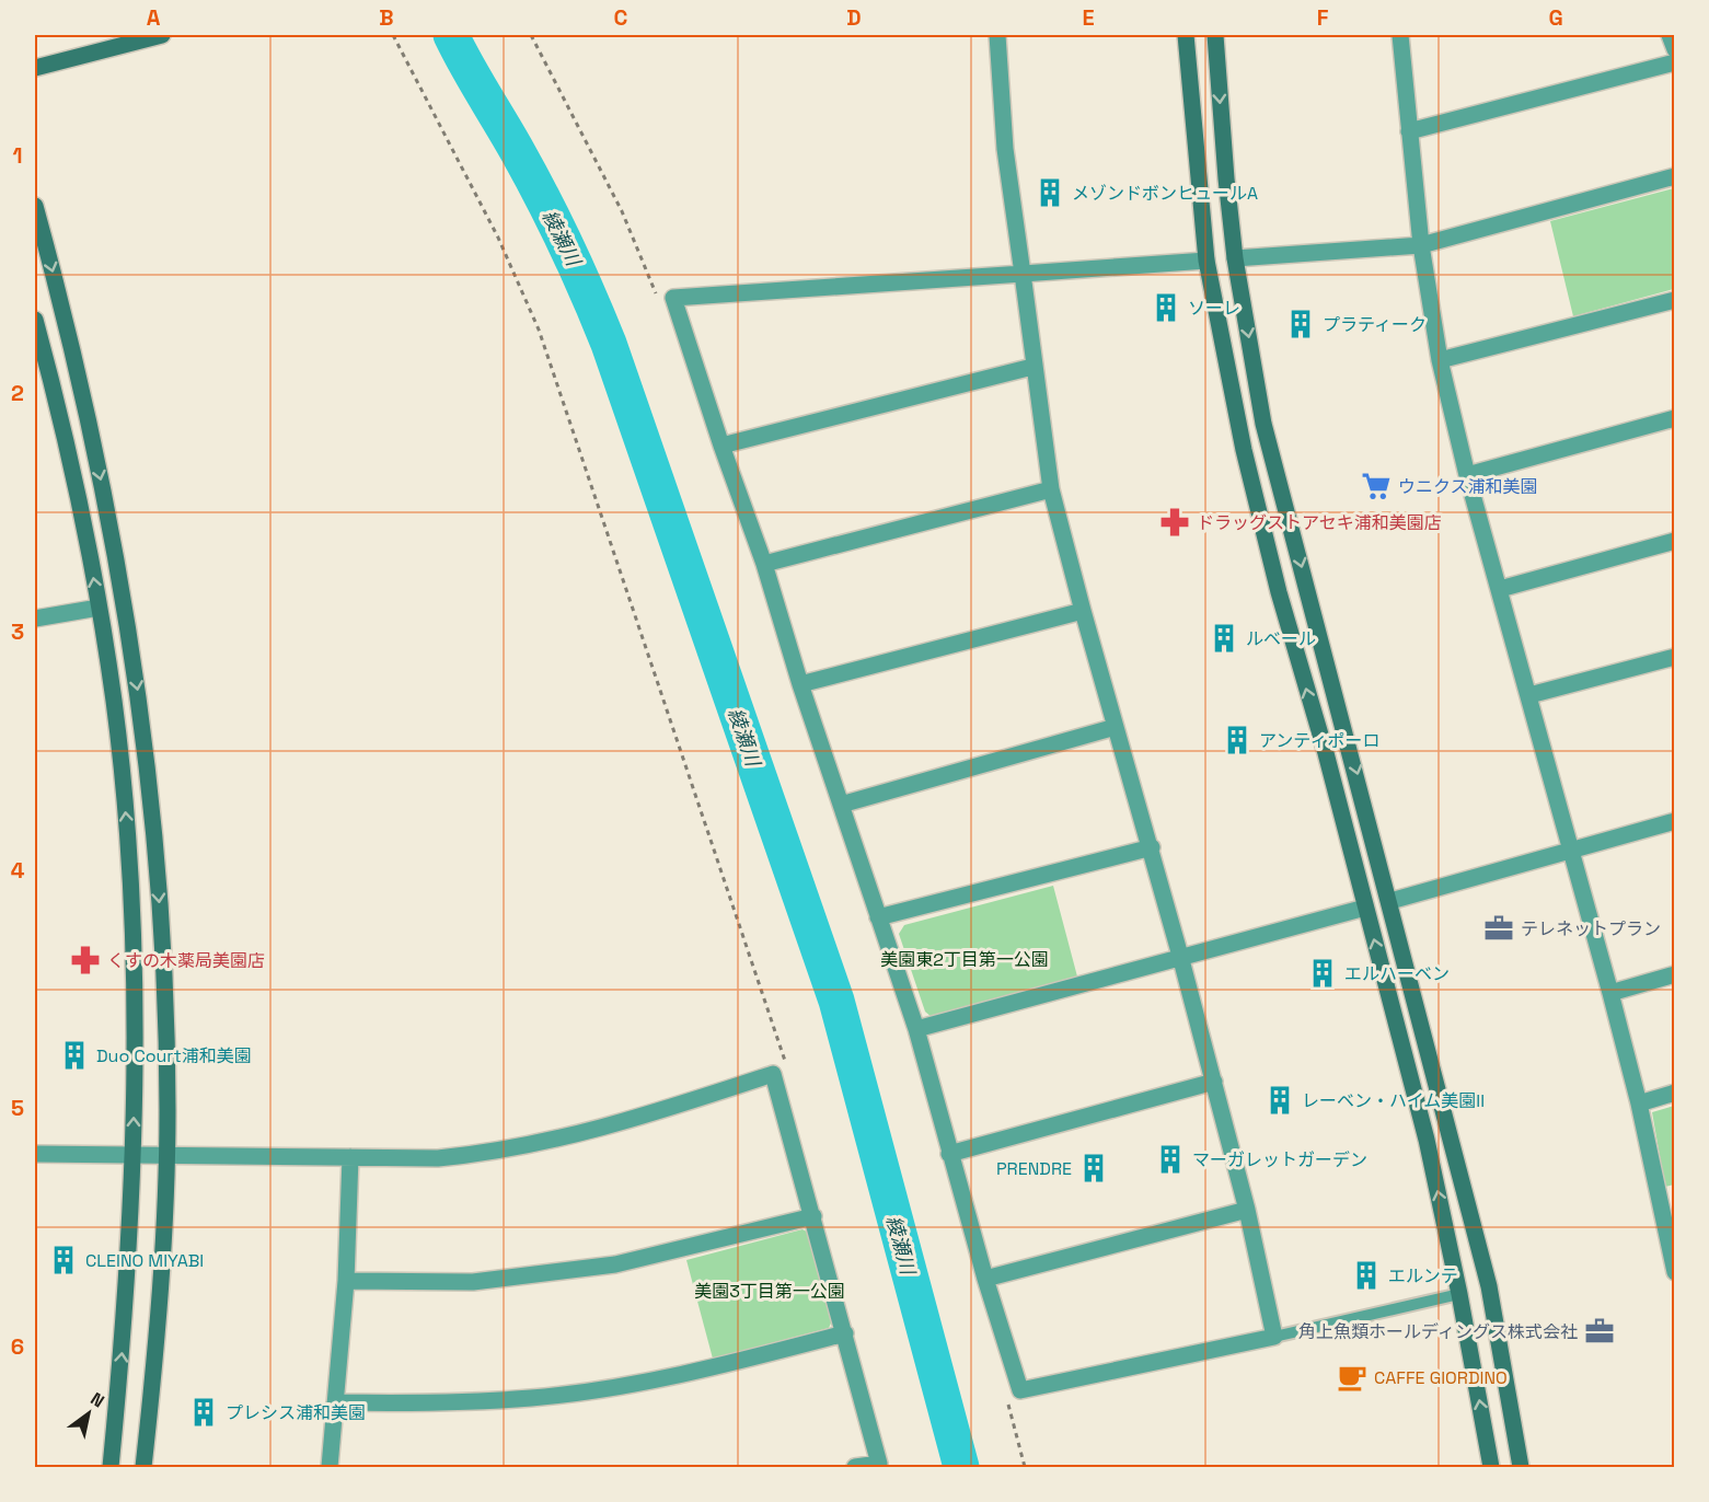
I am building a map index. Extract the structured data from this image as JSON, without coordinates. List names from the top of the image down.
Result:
{
  "water": ["綾瀬川"],
  "parks": ["美園東2丁目第一公園", "美園3丁目第一公園"],
  "places": {
    "building": [
      "メゾンドボンヒュールA",
      "ソーレ",
      "プラティーク",
      "ルベール",
      "アンティポーロ",
      "エルハーベン",
      "Duo Court浦和美園",
      "レーベン・ハイム美園II",
      "マーガレットガーデン",
      "PRENDRE",
      "CLEINO MIYABI",
      "エルンテ",
      "プレシス浦和美園"
    ],
    "supermarket": ["ウニクス浦和美園"],
    "pharmacy": ["ドラッグストアセキ浦和美園店", "くすの木薬局美園店"],
    "office": ["テレネットプラン", "角上魚類ホールディングス株式会社"],
    "cafe": ["CAFFE GIORDINO"]
  },
  "north": "top right",
  "grid": {
    "columns": [
      "A",
      "B",
      "C",
      "D",
      "E",
      "F",
      "G"
    ],
    "rows": [
      "1",
      "2",
      "3",
      "4",
      "5",
      "6"
    ]
  }
}
